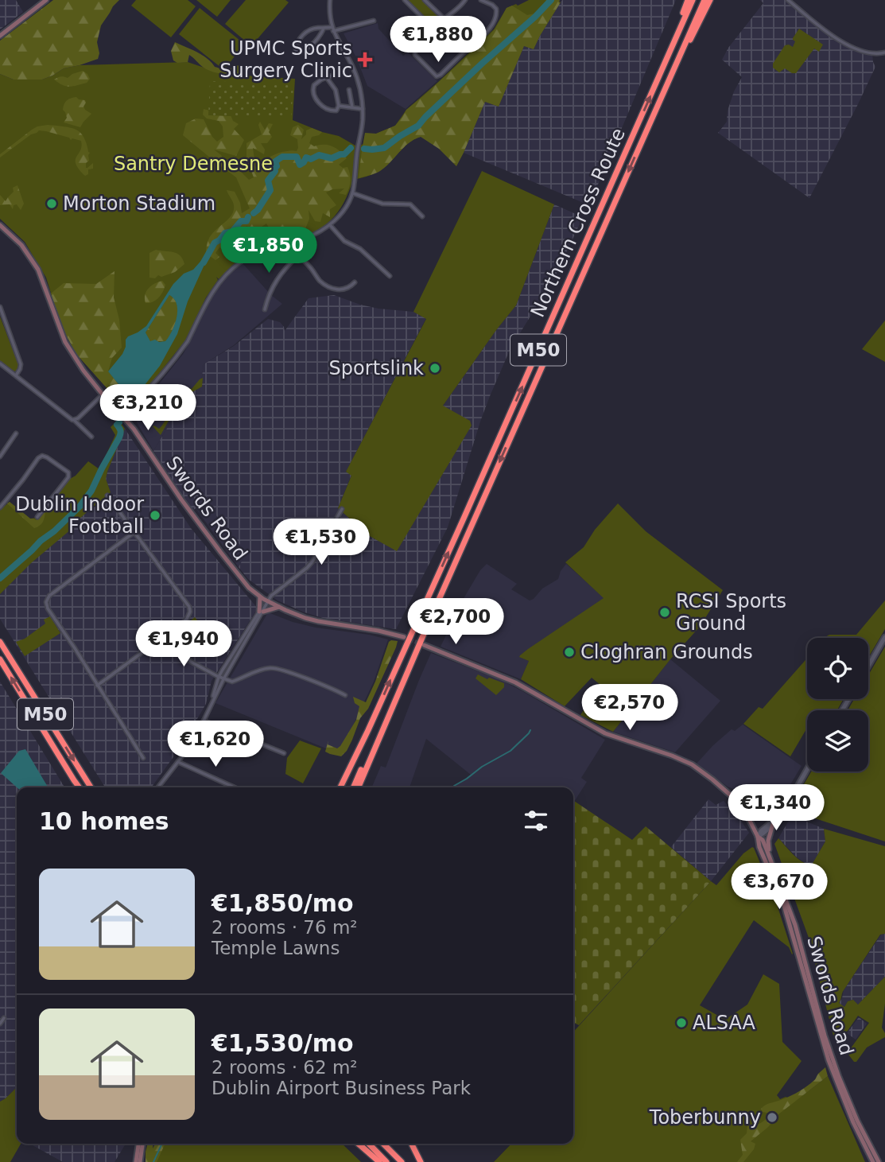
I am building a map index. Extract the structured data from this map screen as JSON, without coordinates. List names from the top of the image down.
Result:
{
  "streets": {
    "highway": ["Northern Cross Route", "M50"],
    "main road": ["Swords Road"]
  },
  "crossings": [
    ["Northern Cross Route", "M50"]
  ],
  "parks": ["Santry Demesne"],
  "places": {
    "health": ["UPMC Sports Surgery Clinic"],
    "other": [
      "Morton Stadium",
      "Sportslink",
      "Dublin Indoor Football",
      "RCSI Sports Ground",
      "Cloghran Grounds",
      "ALSAA",
      "Toberbunny"
    ]
  },
  "page": {
    "price": [
      "€1,880",
      "€1,850",
      "€3,210",
      "€1,530",
      "€2,700",
      "€1,940",
      "€2,570",
      "€1,620",
      "€1,340",
      "€3,670"
    ],
    "heading": "10 homes",
    "list": [
      {
        "name": "€1,850/mo",
        "note": "2 rooms · 76 m² · Temple Lawns"
      },
      {
        "name": "€1,530/mo",
        "note": "2 rooms · 62 m² · Dublin Airport Business Park"
      }
    ]
  }
}
